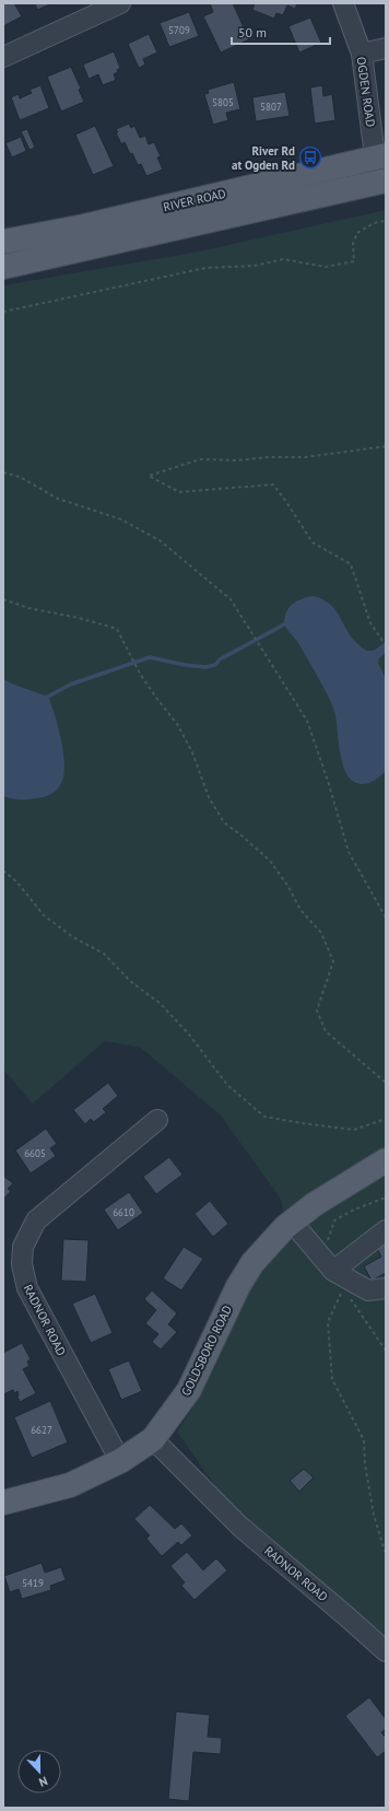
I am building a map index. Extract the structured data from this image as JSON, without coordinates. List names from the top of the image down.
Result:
{
  "streets": {
    "main road": ["RIVER ROAD", "GOLDSBORO ROAD"],
    "street": ["OGDEN ROAD", "RADNOR ROAD"]
  },
  "crossings": [
    ["OGDEN ROAD", "RIVER ROAD"],
    ["RADNOR ROAD", "GOLDSBORO ROAD"]
  ],
  "places": {
    "bus stop": ["River Rd at Ogden Rd"]
  },
  "house_numbers": [
    "5709",
    "5805",
    "5807",
    "6605",
    "6610",
    "6627",
    "5419"
  ],
  "scale_bar": "50 m",
  "north": "bottom"
}
